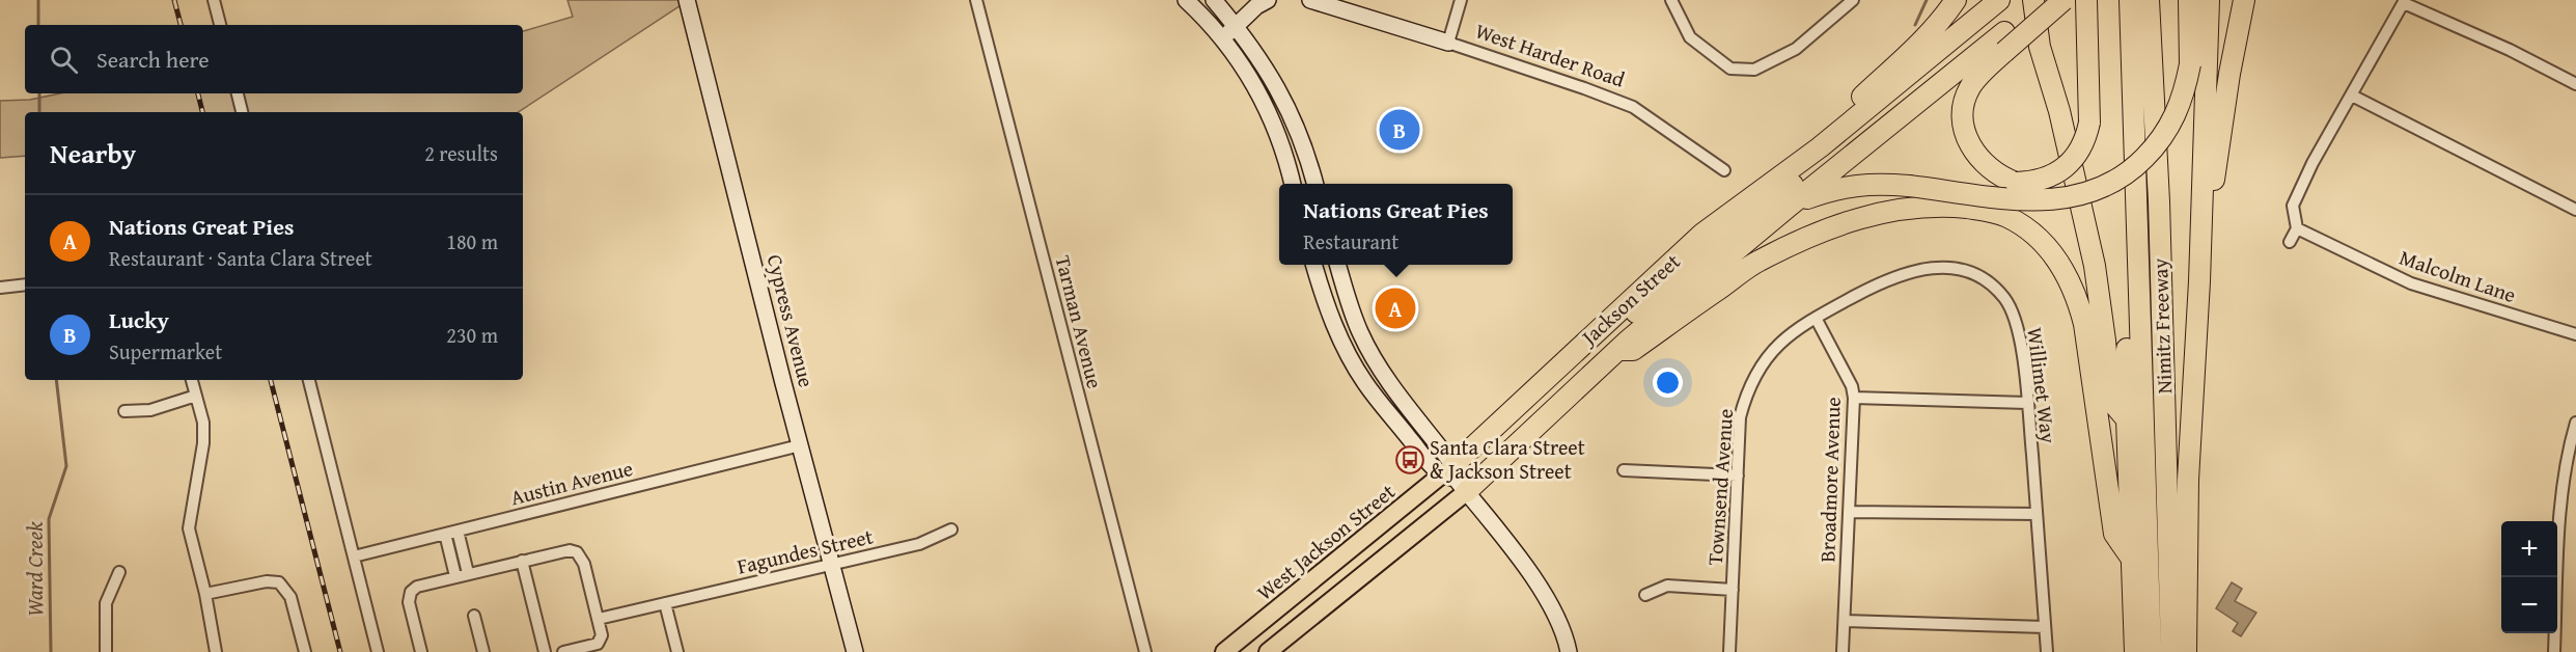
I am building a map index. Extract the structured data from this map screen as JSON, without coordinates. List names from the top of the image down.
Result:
{
  "streets": {
    "highway": ["Jackson Street", "Nimitz Freeway"],
    "main road": ["West Harder Road", "Cypress Avenue", "West Jackson Street"],
    "street": [
      "Malcolm Lane",
      "Tarman Avenue",
      "Willimet Way",
      "Broadmore Avenue",
      "Austin Avenue",
      "Townsend Avenue",
      "Fagundes Street"
    ]
  },
  "crossings": [
    ["Jackson Street", "West Jackson Street"],
    ["Cypress Avenue", "Austin Avenue"],
    ["Cypress Avenue", "Fagundes Street"],
    ["Willimet Way", "Broadmore Avenue"],
    ["Willimet Way", "Townsend Avenue"],
    ["Broadmore Avenue", "Townsend Avenue"]
  ],
  "water": ["Ward Creek"],
  "places": {
    "bus stop": ["Santa Clara Street & Jackson Street"]
  },
  "page": {
    "search": "Search here",
    "pins": ["B", "A"],
    "heading": ["Nearby", "2 results"],
    "popup": ["Nations Great Pies", "Restaurant"],
    "list": [
      {
        "mark": "A",
        "name": "Nations Great Pies",
        "note": "Restaurant · Santa Clara Street",
        "value": "180 m"
      },
      {
        "mark": "B",
        "name": "Lucky",
        "note": "Supermarket",
        "value": "230 m"
      }
    ],
    "map_buttons": ["+", "−"]
  }
}
